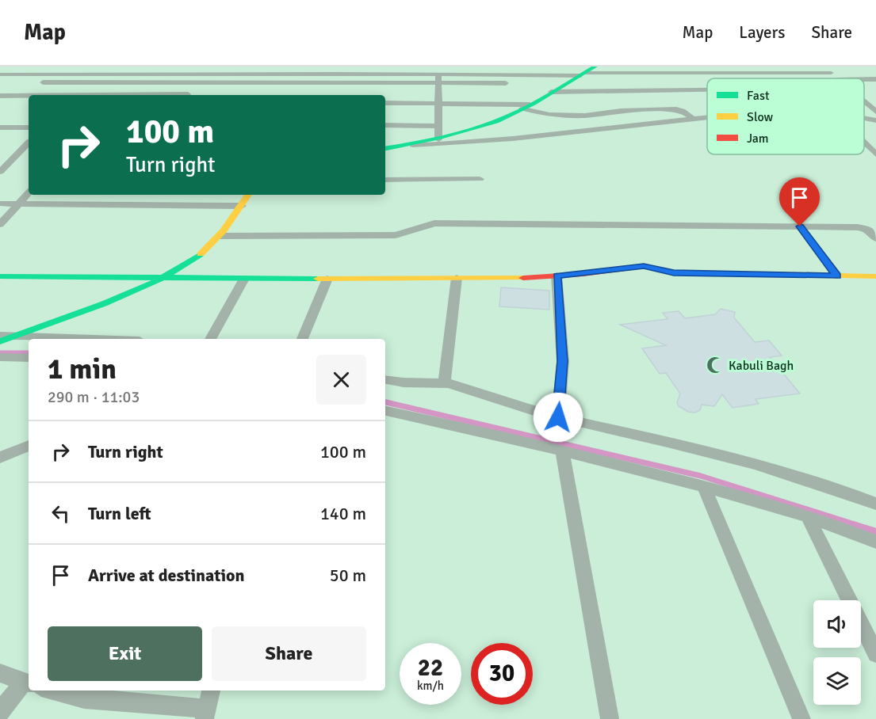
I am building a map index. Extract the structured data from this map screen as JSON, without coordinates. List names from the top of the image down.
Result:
{
  "places": {
    "mosque": ["Kabuli Bagh"]
  },
  "legend": ["Fast", "Slow", "Jam"],
  "page": {
    "header": "Map",
    "nav": ["Map", "Layers", "Share"],
    "turn": ["100 m", "Turn right"],
    "heading": ["1 min", "290 m · 11:03"],
    "list": [
      {
        "name": "Turn right",
        "value": "100 m"
      },
      {
        "name": "Turn left",
        "value": "140 m"
      },
      {
        "name": "Arrive at destination",
        "value": "50 m"
      }
    ],
    "buttons": ["Exit", "Share"],
    "speed": "22 km/h",
    "limit": "30"
  }
}
